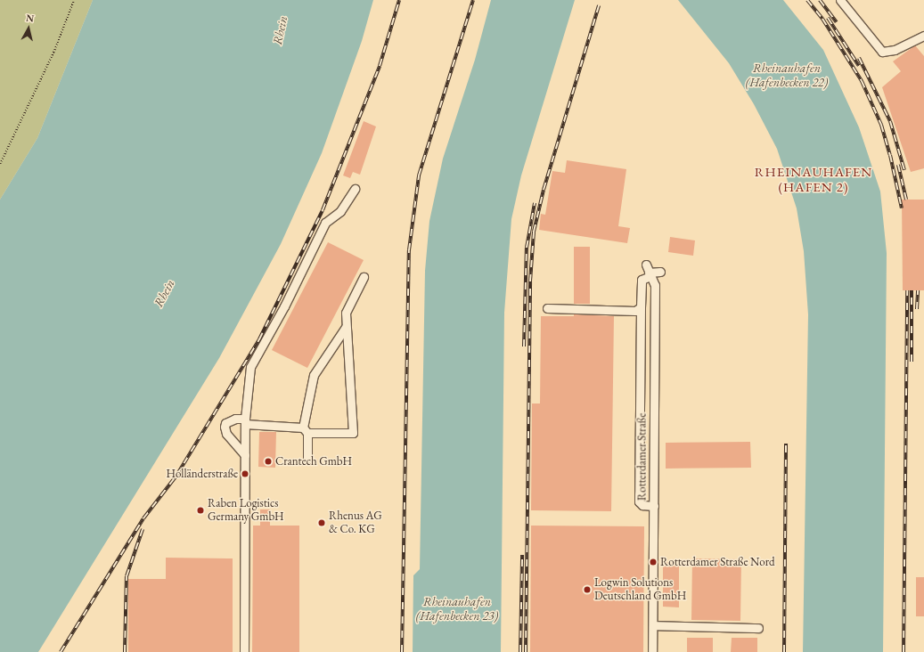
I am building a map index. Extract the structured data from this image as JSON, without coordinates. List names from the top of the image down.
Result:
{
  "streets": {
    "street": ["Rotterdamer Straße"]
  },
  "districts": ["RHEINAUHAFEN (HAFEN 2)"],
  "water": ["Rhein", "Rheinauhafen (Hafenbecken 22)", "Rheinauhafen (Hafenbecken 23)"],
  "places": [
    "Crantech GmbH",
    "Holländerstraße",
    "Raben Logistics Germany GmbH",
    "Rhenus AG & Co. KG",
    "Rotterdamer Straße Nord",
    "Logwin Solutions Deutschland GmbH"
  ],
  "north": "top"
}
